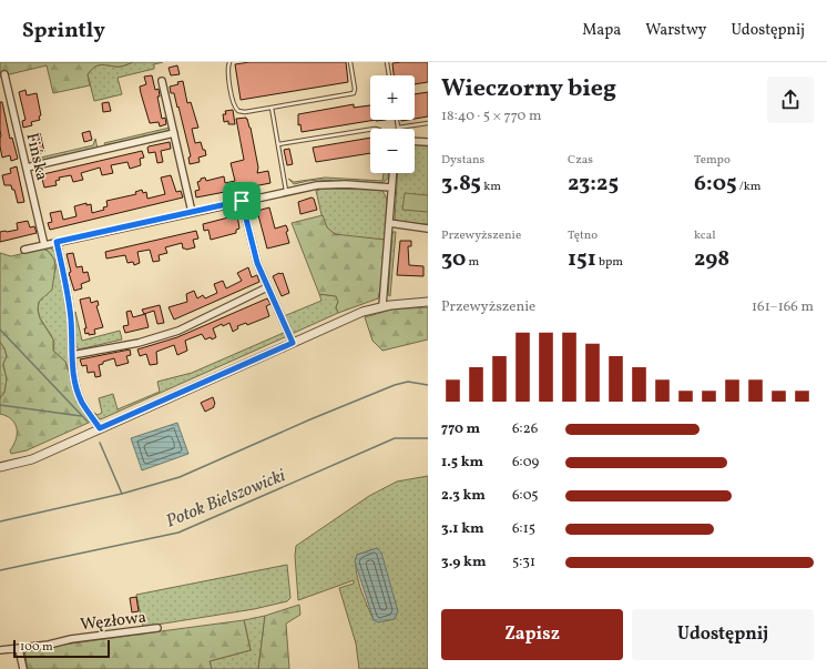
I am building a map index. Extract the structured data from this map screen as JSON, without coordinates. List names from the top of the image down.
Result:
{
  "streets": {
    "street": ["Fińska", "Węzłowa"]
  },
  "water": ["Potok Bielszowicki"],
  "scale_bar": "100 m",
  "page": {
    "header": "Sprintly",
    "nav": ["Mapa", "Warstwy", "Udostępnij"],
    "heading": ["Wieczorny bieg", "18:40 · 5 × 770 m"],
    "map_buttons": ["+", "−"],
    "stats": [
      ["Dystans", "3.85 km"],
      ["Czas", "23:25"],
      ["Tempo", "6:05 /km"],
      ["Przewyższenie", "30 m"],
      ["Tętno", "151 bpm"],
      ["kcal", "298"]
    ],
    "chart": ["Przewyższenie", "161–166 m"],
    "list": [
      {
        "name": "770 m",
        "note": "6:26"
      },
      {
        "name": "1.5 km",
        "note": "6:09"
      },
      {
        "name": "2.3 km",
        "note": "6:05"
      },
      {
        "name": "3.1 km",
        "note": "6:15"
      },
      {
        "name": "3.9 km",
        "note": "5:31"
      }
    ],
    "buttons": ["Zapisz", "Udostępnij"],
    "scale": "100 m"
  }
}
